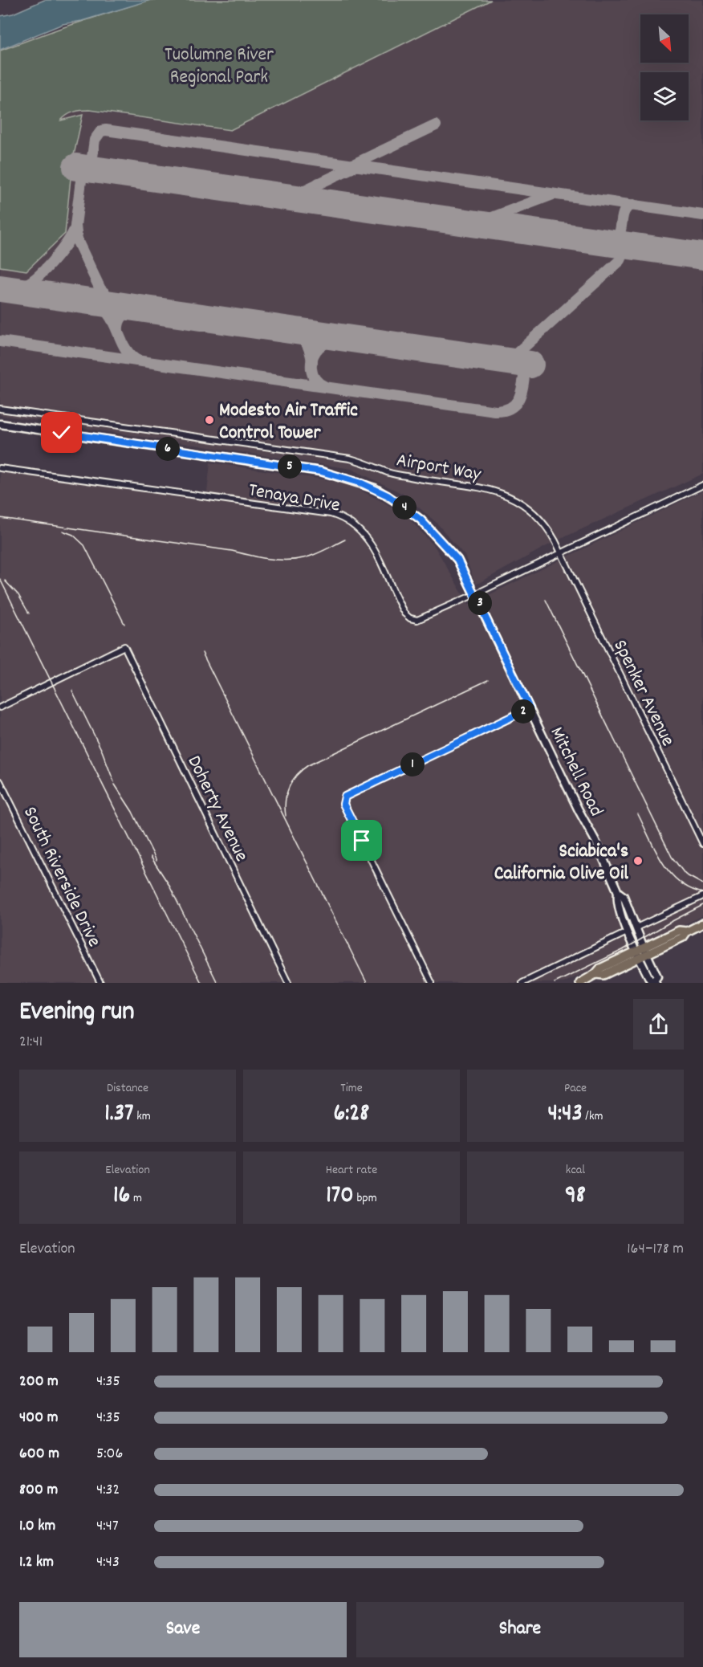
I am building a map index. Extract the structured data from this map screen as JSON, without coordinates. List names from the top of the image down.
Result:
{
  "streets": {
    "main road": ["Mitchell Road"],
    "street": [
      "Airport Way",
      "Tenaya Drive",
      "Spenker Avenue",
      "Doherty Avenue",
      "South Riverside Drive"
    ]
  },
  "crossings": [
    ["Airport Way", "Tenaya Drive"],
    ["Airport Way", "Spenker Avenue"],
    ["Tenaya Drive", "Spenker Avenue"],
    ["Tenaya Drive", "Mitchell Road"]
  ],
  "parks": ["Tuolumne River Regional Park"],
  "places": ["Modesto Air Traffic Control Tower", "Sciabica's California Olive Oil"],
  "north": "bottom right",
  "page": {
    "pins": [
      "6",
      "5",
      "4",
      "3",
      "2",
      "1"
    ],
    "heading": ["Evening run", "21:41"],
    "stats": [
      ["Distance", "1.37 km"],
      ["Time", "6:28"],
      ["Pace", "4:43 /km"],
      ["Elevation", "16 m"],
      ["Heart rate", "170 bpm"],
      ["kcal", "98"]
    ],
    "chart": ["Elevation", "164–178 m"],
    "list": [
      {
        "name": "200 m",
        "note": "4:35"
      },
      {
        "name": "400 m",
        "note": "4:35"
      },
      {
        "name": "600 m",
        "note": "5:06"
      },
      {
        "name": "800 m",
        "note": "4:32"
      },
      {
        "name": "1.0 km",
        "note": "4:47"
      },
      {
        "name": "1.2 km",
        "note": "4:43"
      }
    ],
    "buttons": ["Save", "Share"]
  }
}
